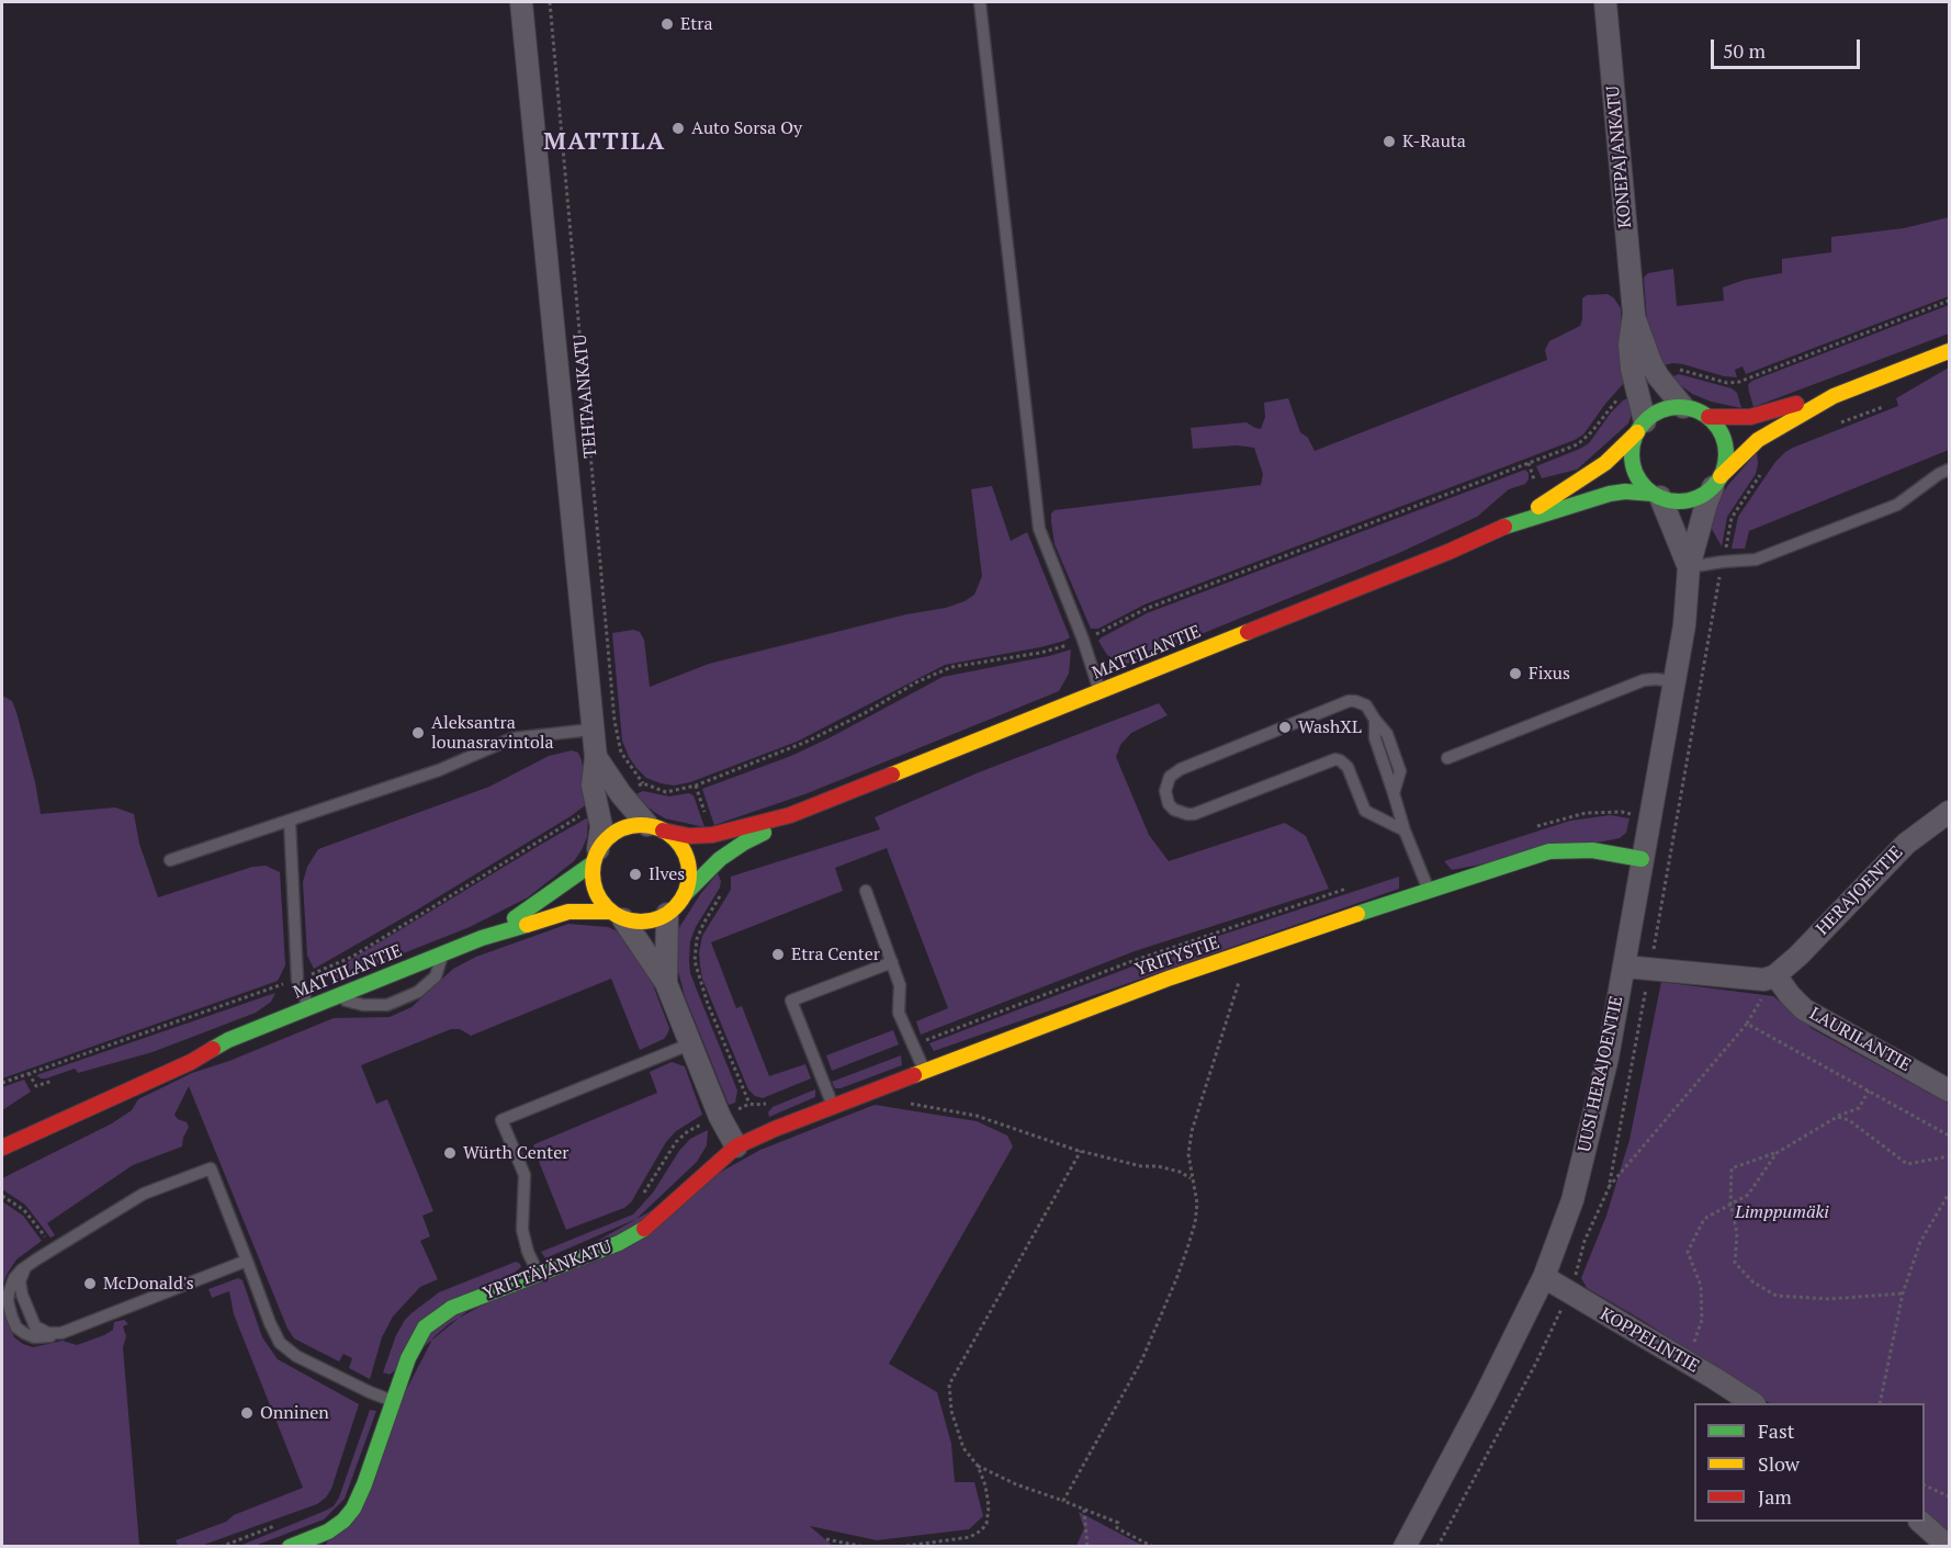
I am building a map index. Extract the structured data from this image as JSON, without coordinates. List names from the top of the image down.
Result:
{
  "streets": {
    "street": [
      "KONEPAJANKATU",
      "TEHTAANKATU",
      "MATTILANTIE",
      "HERAJOENTIE",
      "YRITYSTIE",
      "LAURILANTIE",
      "UUSI HERAJOENTIE",
      "YRITTÄJÄNKATU",
      "KOPPELINTIE"
    ]
  },
  "crossings": [
    ["KONEPAJANKATU", "MATTILANTIE"],
    ["KONEPAJANKATU", "UUSI HERAJOENTIE"],
    ["TEHTAANKATU", "MATTILANTIE"],
    ["MATTILANTIE", "UUSI HERAJOENTIE"],
    ["HERAJOENTIE", "LAURILANTIE"],
    ["YRITYSTIE", "UUSI HERAJOENTIE"],
    ["YRITYSTIE", "YRITTÄJÄNKATU"],
    ["UUSI HERAJOENTIE", "KOPPELINTIE"]
  ],
  "districts": ["MATTILA"],
  "parks": ["Limppumäki"],
  "places": [
    "Etra",
    "Auto Sorsa Oy",
    "K-Rauta",
    "Fixus",
    "WashXL",
    "Aleksantra lounasravintola",
    "Ilves",
    "Etra Center",
    "Würth Center",
    "McDonald's",
    "Onninen"
  ],
  "legend": ["Fast", "Slow", "Jam"],
  "scale_bar": "50 m"
}
